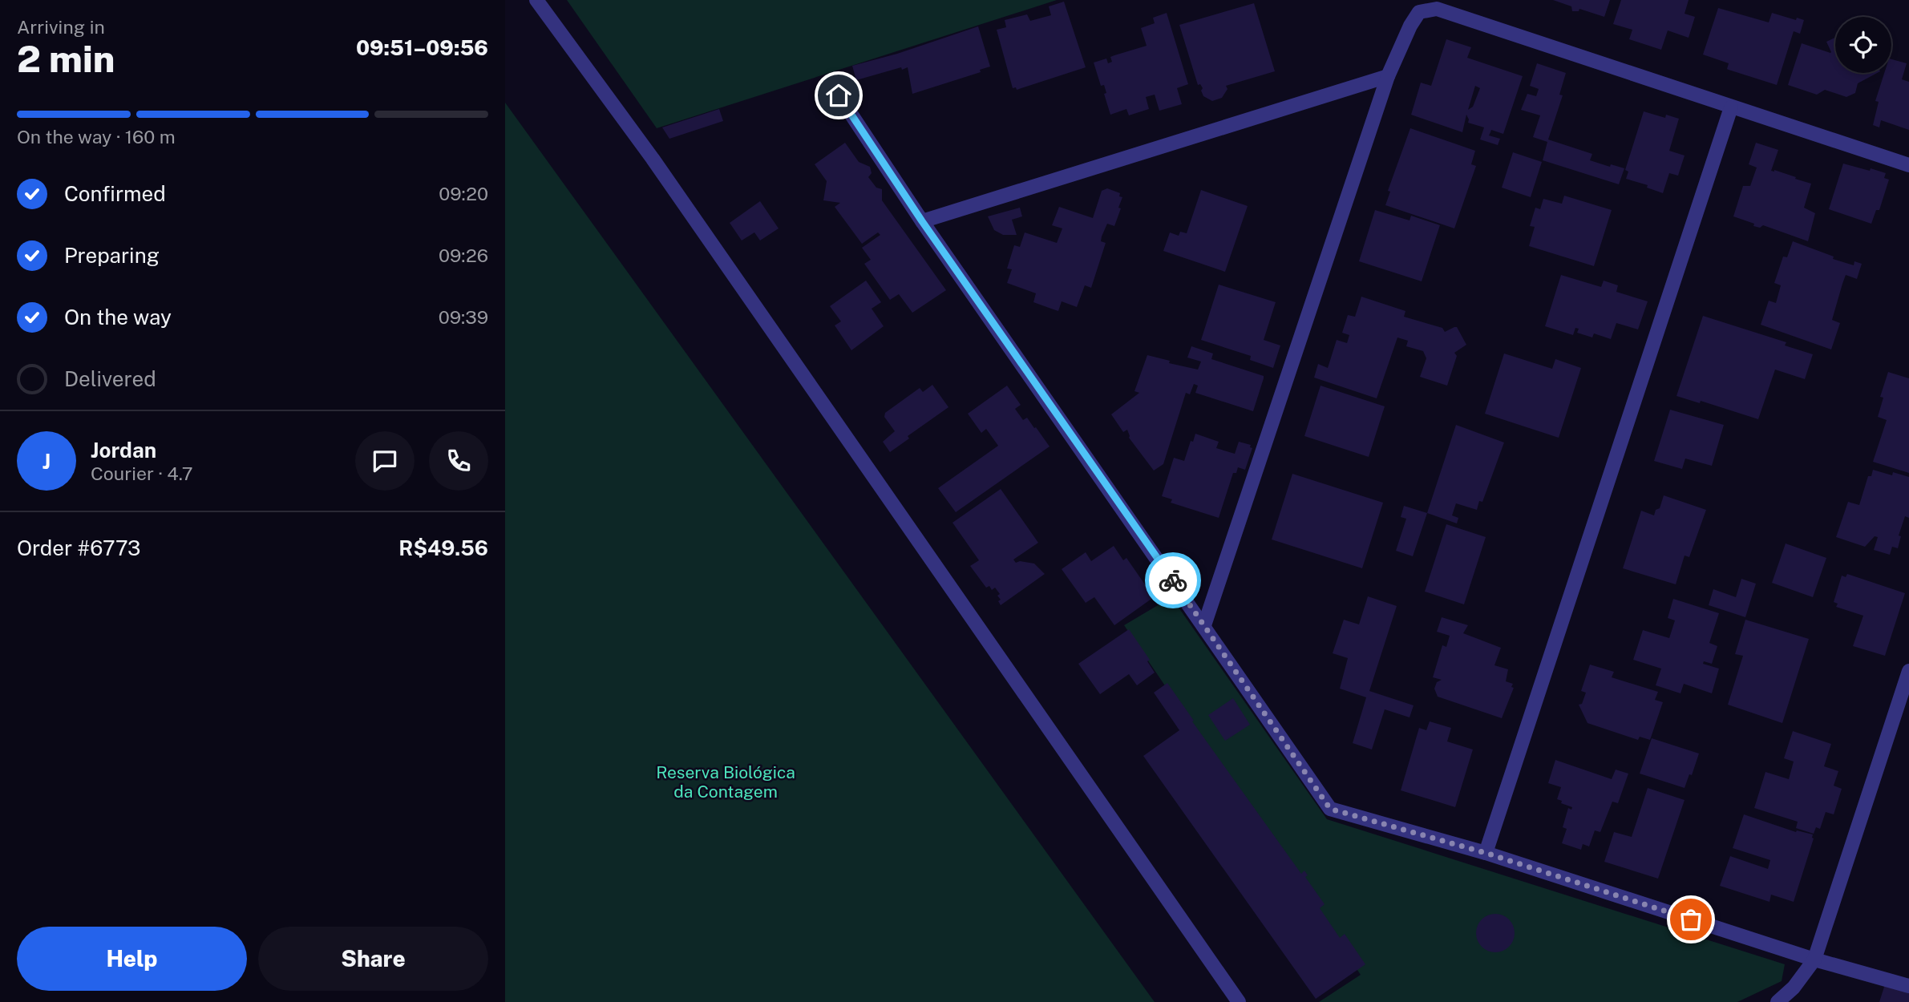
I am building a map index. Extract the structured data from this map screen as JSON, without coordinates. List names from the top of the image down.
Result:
{
  "parks": ["Reserva Biológica da Contagem"],
  "page": {
    "heading": ["2 min", "Arriving in", "09:51–09:56"],
    "panel": [
      "Jordan",
      "Courier · 4.7",
      "Order #6773",
      "R$49.56"
    ],
    "bar": "On the way · 160 m",
    "list": [
      ["Confirmed", "09:20"],
      ["Preparing", "09:26"],
      ["On the way", "09:39"],
      "Delivered"
    ],
    "round": "J",
    "buttons": ["Help", "Share"]
  }
}
